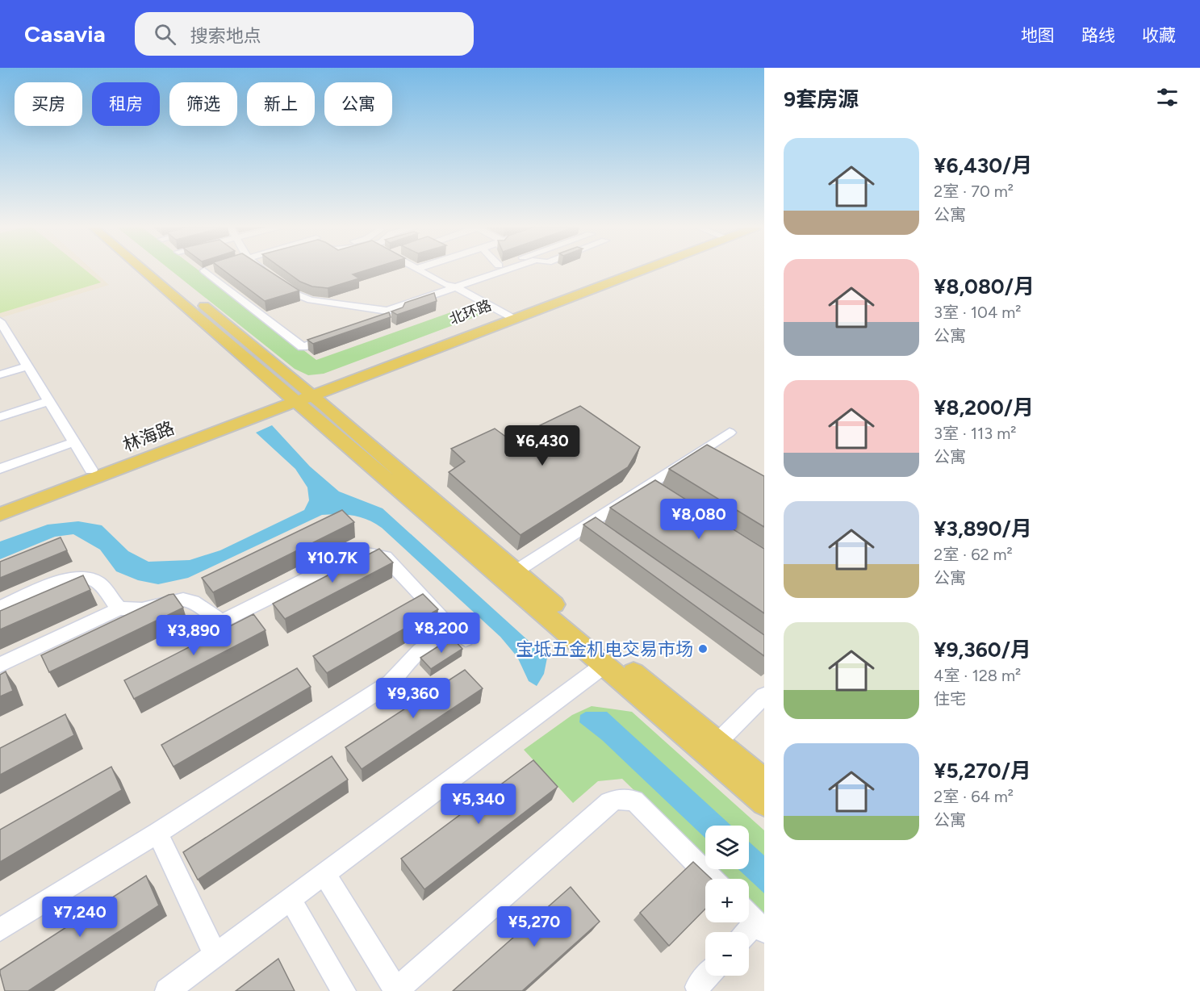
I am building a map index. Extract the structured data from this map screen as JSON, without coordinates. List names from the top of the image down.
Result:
{
  "streets": {
    "main road": ["北环路", "林海路"]
  },
  "crossings": [
    ["北环路", "林海路"]
  ],
  "places": ["宝坻五金机电交易市场"],
  "page": {
    "header": "Casavia",
    "search": "搜索地点",
    "nav": ["地图", "路线", "收藏"],
    "heading": "9套房源",
    "chip": [
      "买房",
      "租房",
      "筛选",
      "新上",
      "公寓"
    ],
    "list": [
      {
        "name": "¥6,430/月",
        "note": "2室 · 70 m² · 公寓"
      },
      {
        "name": "¥8,080/月",
        "note": "3室 · 104 m² · 公寓"
      },
      {
        "name": "¥8,200/月",
        "note": "3室 · 113 m² · 公寓"
      },
      {
        "name": "¥3,890/月",
        "note": "2室 · 62 m² · 公寓"
      },
      {
        "name": "¥9,360/月",
        "note": "4室 · 128 m² · 住宅"
      },
      {
        "name": "¥5,270/月",
        "note": "2室 · 64 m² · 公寓"
      }
    ],
    "price": [
      "¥6,430",
      "¥8,080",
      "¥10.7K",
      "¥8,200",
      "¥3,890",
      "¥9,360",
      "¥5,340",
      "¥7,240",
      "¥5,270"
    ],
    "map_buttons": ["+", "−"]
  }
}
